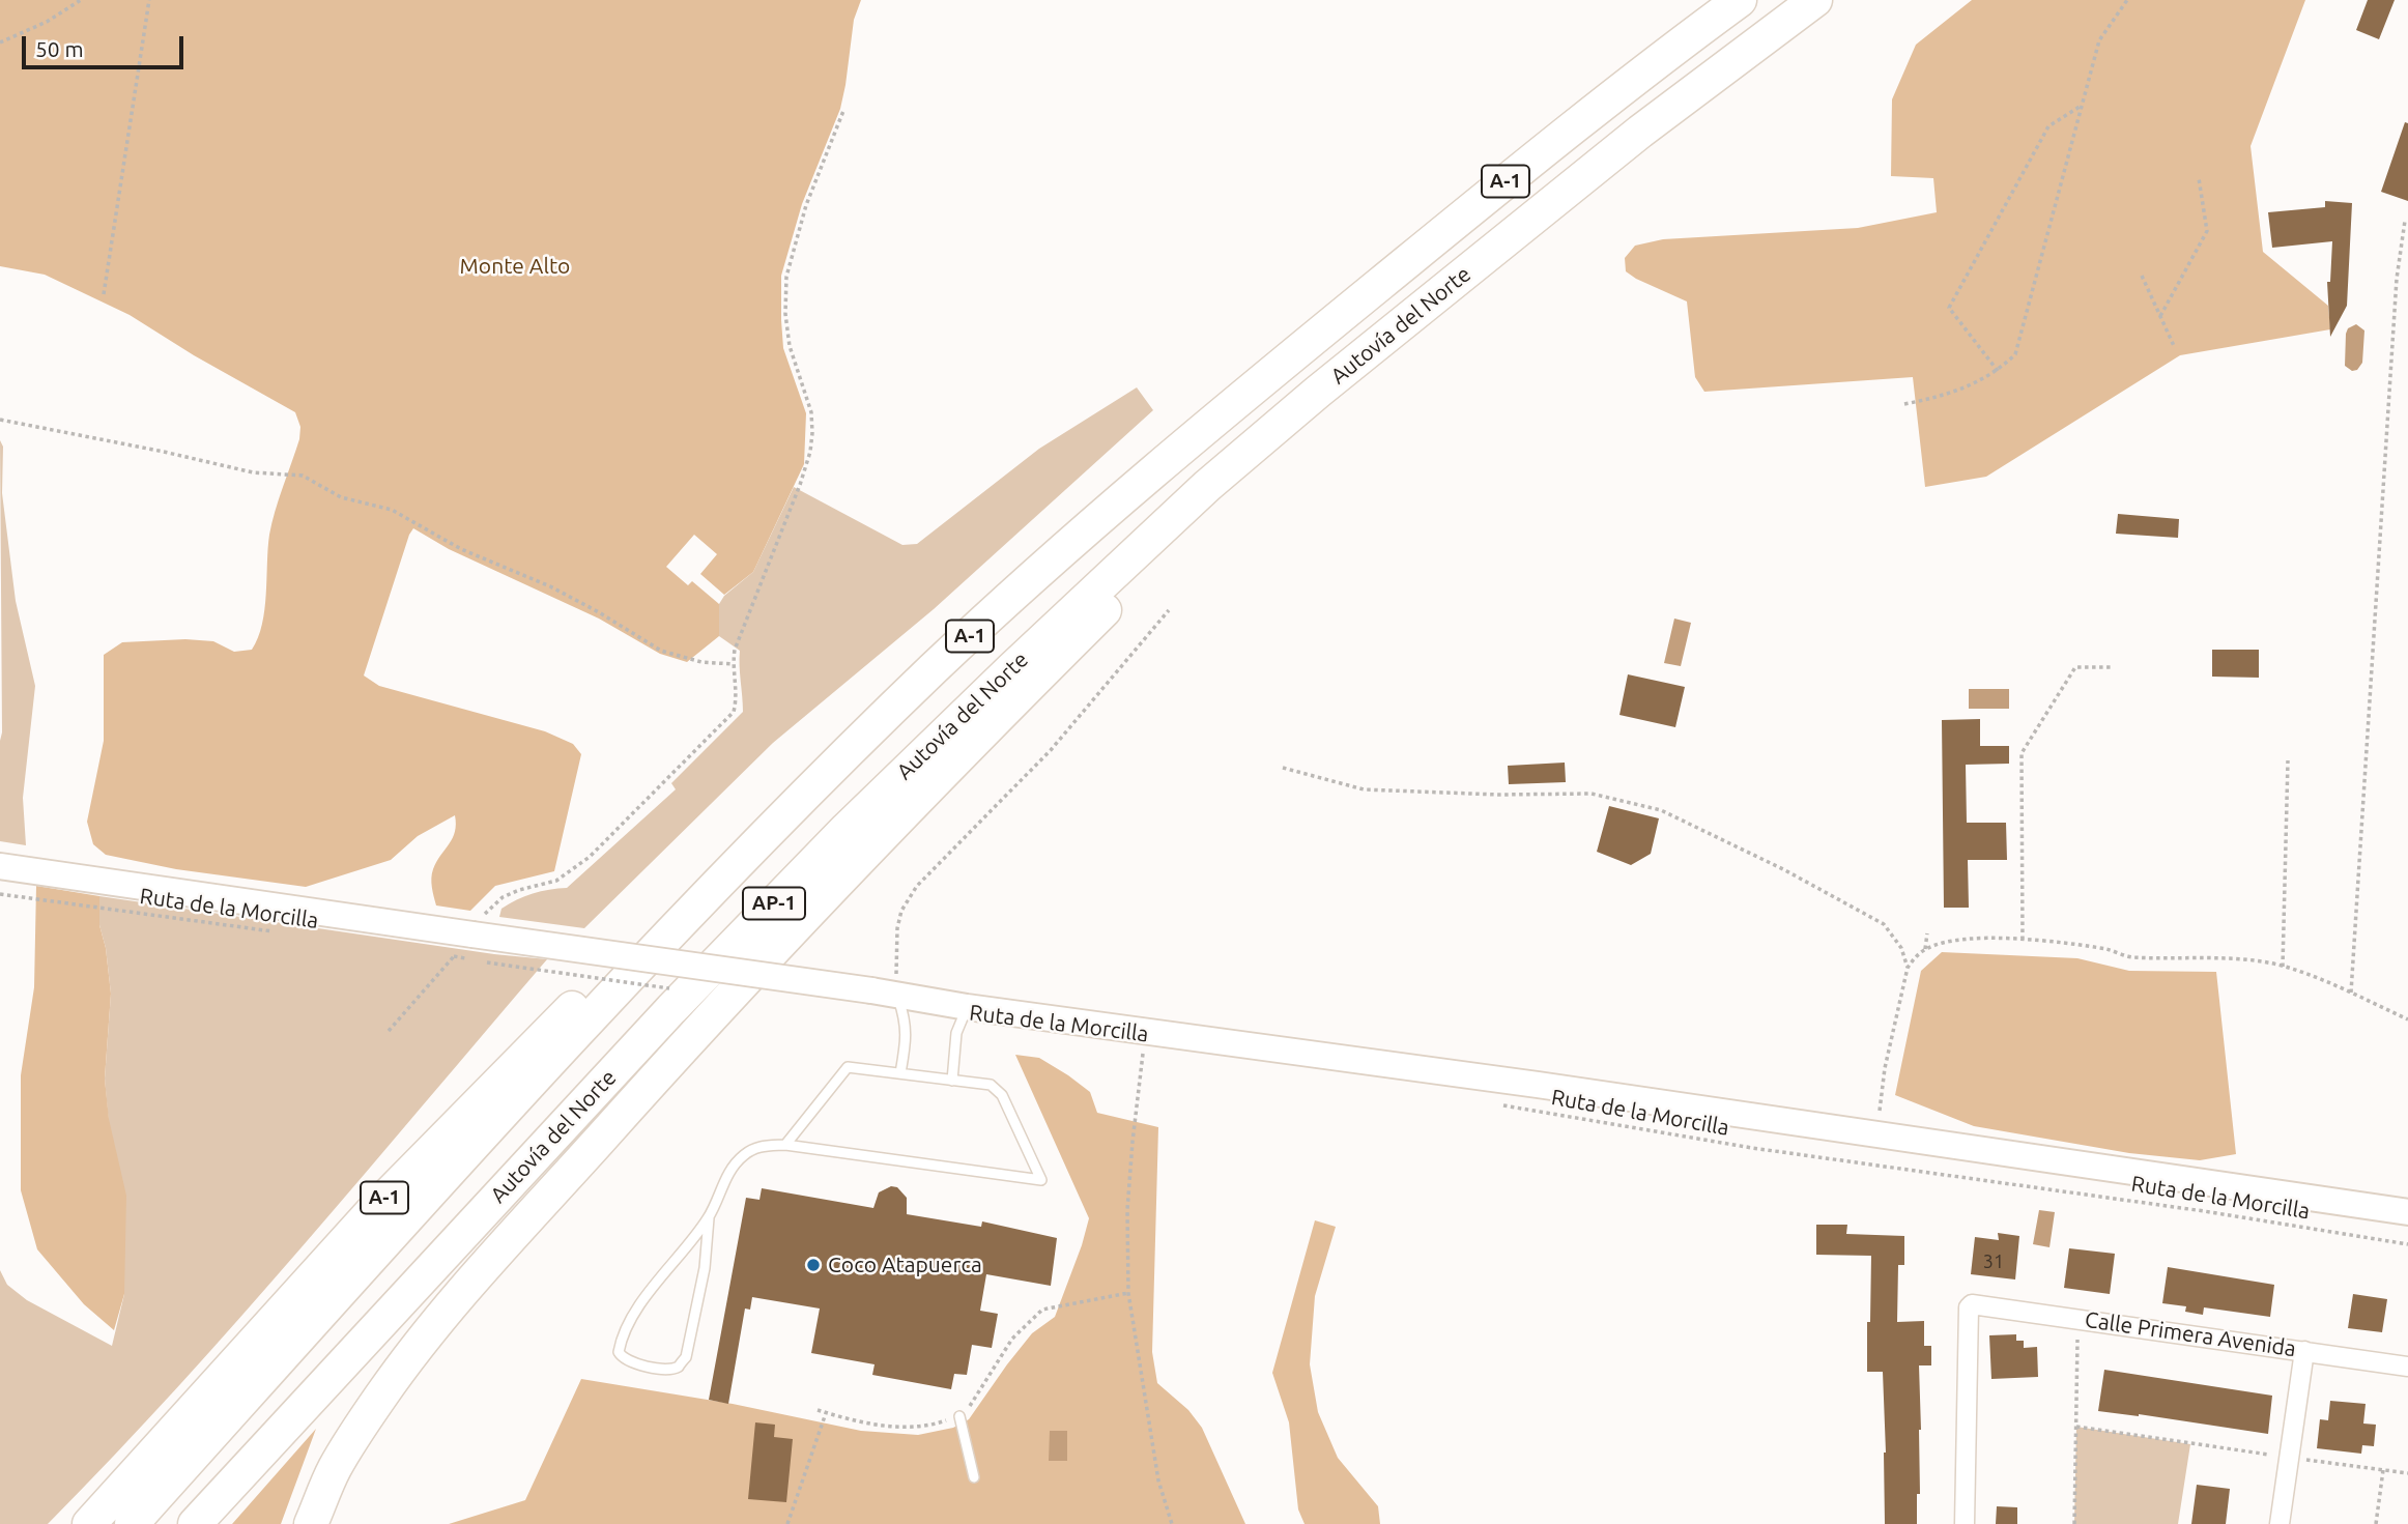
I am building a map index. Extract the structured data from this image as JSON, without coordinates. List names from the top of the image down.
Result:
{
  "streets": {
    "highway": ["A-1", "Autovía del Norte", "AP-1"],
    "street": ["Calle Primera Avenida"],
    "path": ["Ruta de la Morcilla"]
  },
  "crossings": [
    ["A-1", "Autovía del Norte"]
  ],
  "parks": ["Monte Alto"],
  "places": ["Coco Atapuerca"],
  "house_numbers": ["31"],
  "scale_bar": "50 m"
}
